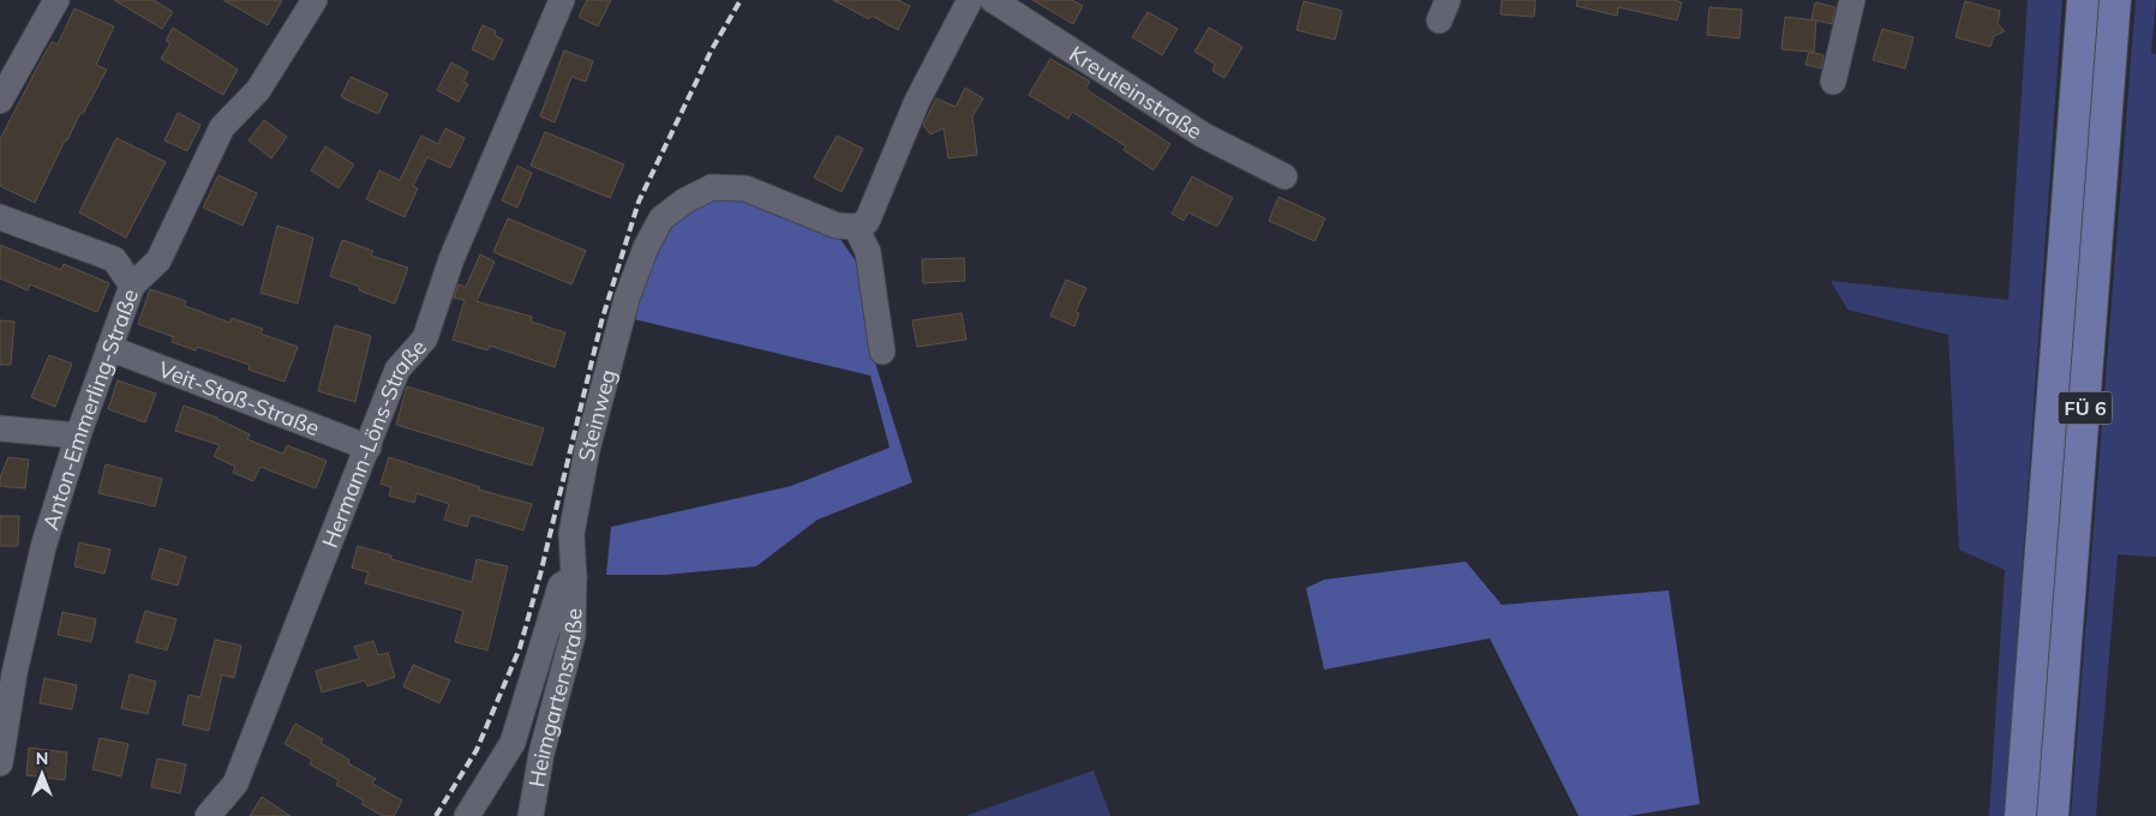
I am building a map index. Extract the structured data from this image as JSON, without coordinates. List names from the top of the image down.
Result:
{
  "streets": {
    "main road": ["FÜ 6"],
    "street": [
      "Kreutleinstraße",
      "Veit-Stoß-Straße",
      "Anton-Emmerling-Straße",
      "Steinweg",
      "Hermann-Löns-Straße",
      "Heimgartenstraße"
    ]
  },
  "crossings": [
    ["Veit-Stoß-Straße", "Anton-Emmerling-Straße"],
    ["Veit-Stoß-Straße", "Hermann-Löns-Straße"],
    ["Steinweg", "Heimgartenstraße"]
  ],
  "north": "top"
}
